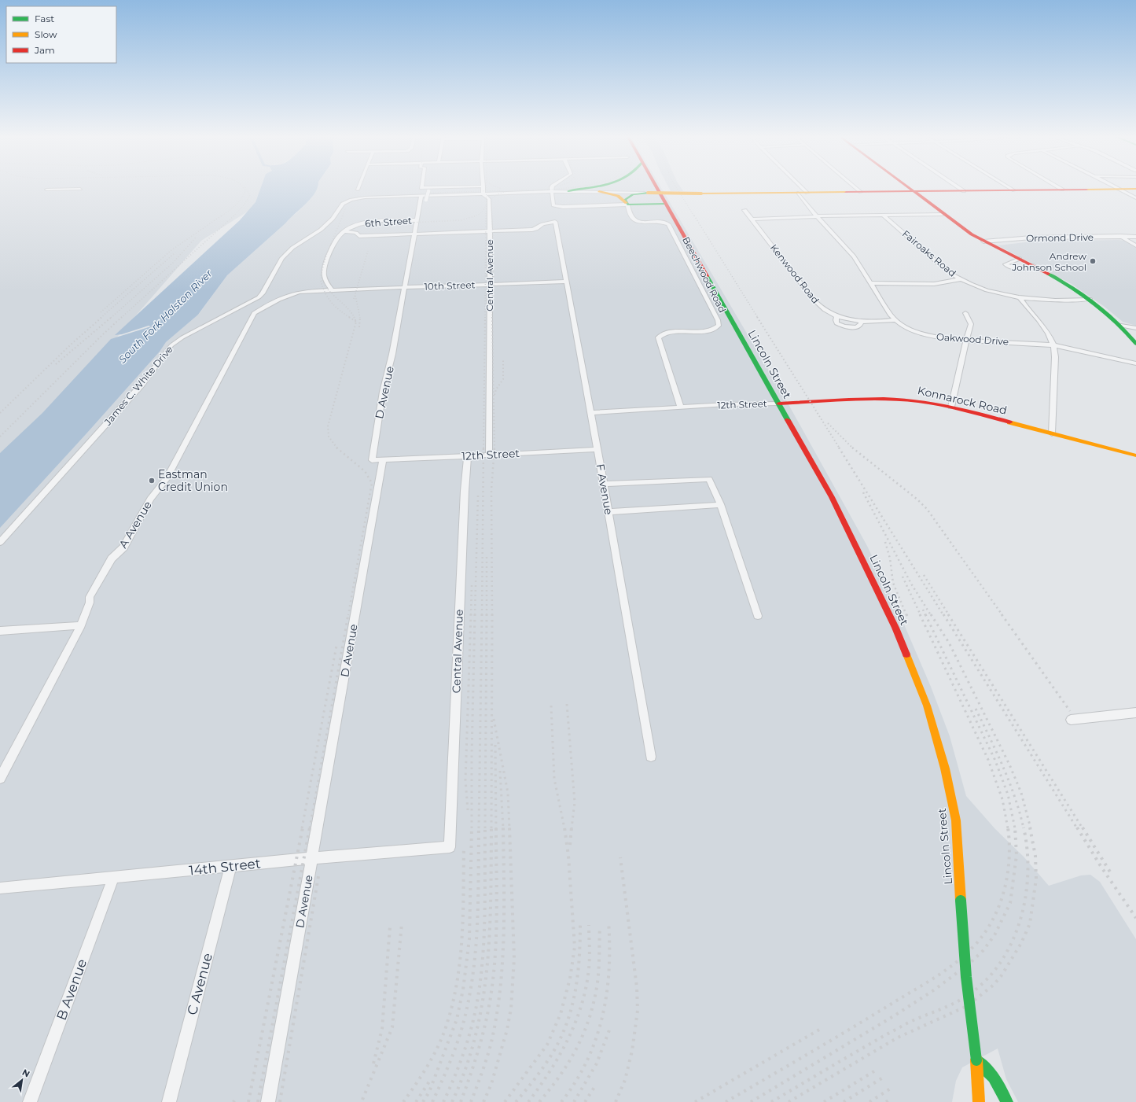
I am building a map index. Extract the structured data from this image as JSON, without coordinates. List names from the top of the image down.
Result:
{
  "streets": {
    "main road": ["Lincoln Street", "Konnarock Road"],
    "street": [
      "6th Street",
      "Ormond Drive",
      "Fairoaks Road",
      "Kenwood Road",
      "Beechwood Road",
      "Central Avenue",
      "10th Street",
      "Oakwood Drive",
      "James C. White Drive",
      "D Avenue",
      "12th Street",
      "F Avenue",
      "A Avenue",
      "14th Street",
      "C Avenue",
      "B Avenue"
    ]
  },
  "crossings": [
    ["6th Street", "10th Street"],
    ["6th Street", "D Avenue"],
    ["6th Street", "A Avenue"],
    ["Kenwood Road", "Oakwood Drive"],
    ["Beechwood Road", "12th Street"],
    ["Central Avenue", "10th Street"],
    ["Central Avenue", "12th Street"],
    ["Central Avenue", "F Avenue"],
    ["Central Avenue", "14th Street"],
    ["10th Street", "D Avenue"],
    ["10th Street", "F Avenue"],
    ["10th Street", "A Avenue"],
    ["Lincoln Street", "Konnarock Road"],
    ["Lincoln Street", "12th Street"],
    ["James C. White Drive", "D Avenue"],
    ["D Avenue", "12th Street"],
    ["D Avenue", "14th Street"],
    ["Konnarock Road", "12th Street"],
    ["12th Street", "F Avenue"],
    ["14th Street", "C Avenue"],
    ["14th Street", "B Avenue"]
  ],
  "water": ["South Fork Holston River"],
  "places": ["Andrew Johnson School", "Eastman Credit Union"],
  "legend": ["Fast", "Slow", "Jam"],
  "north": "top right"
}
